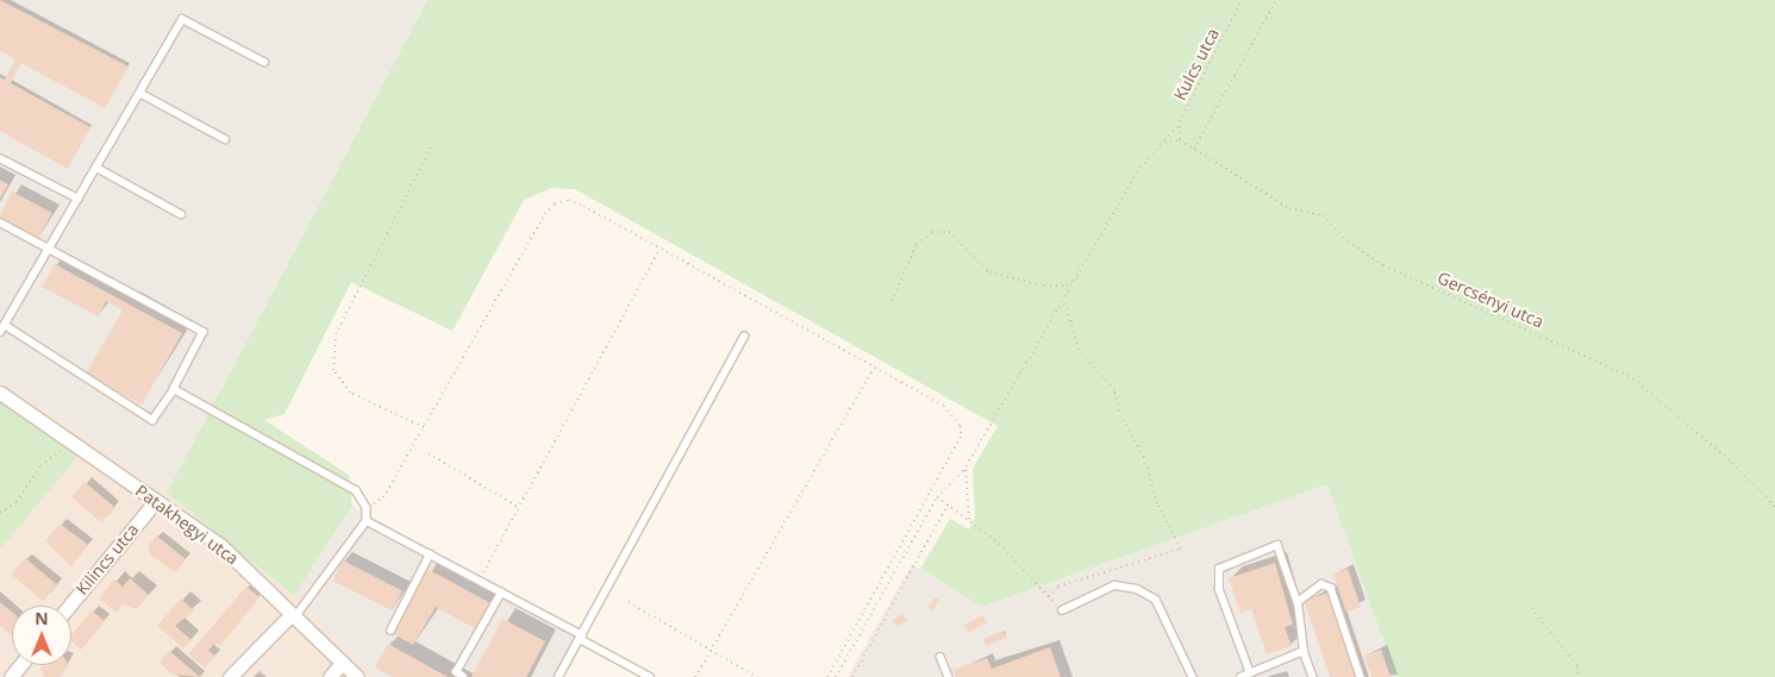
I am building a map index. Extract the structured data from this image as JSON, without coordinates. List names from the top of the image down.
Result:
{
  "streets": {
    "street": ["Patakhegyi utca", "Kilincs utca"],
    "path": ["Kulcs utca", "Gercsényi utca"]
  },
  "crossings": [
    ["Patakhegyi utca", "Kilincs utca"]
  ],
  "north": "top"
}
